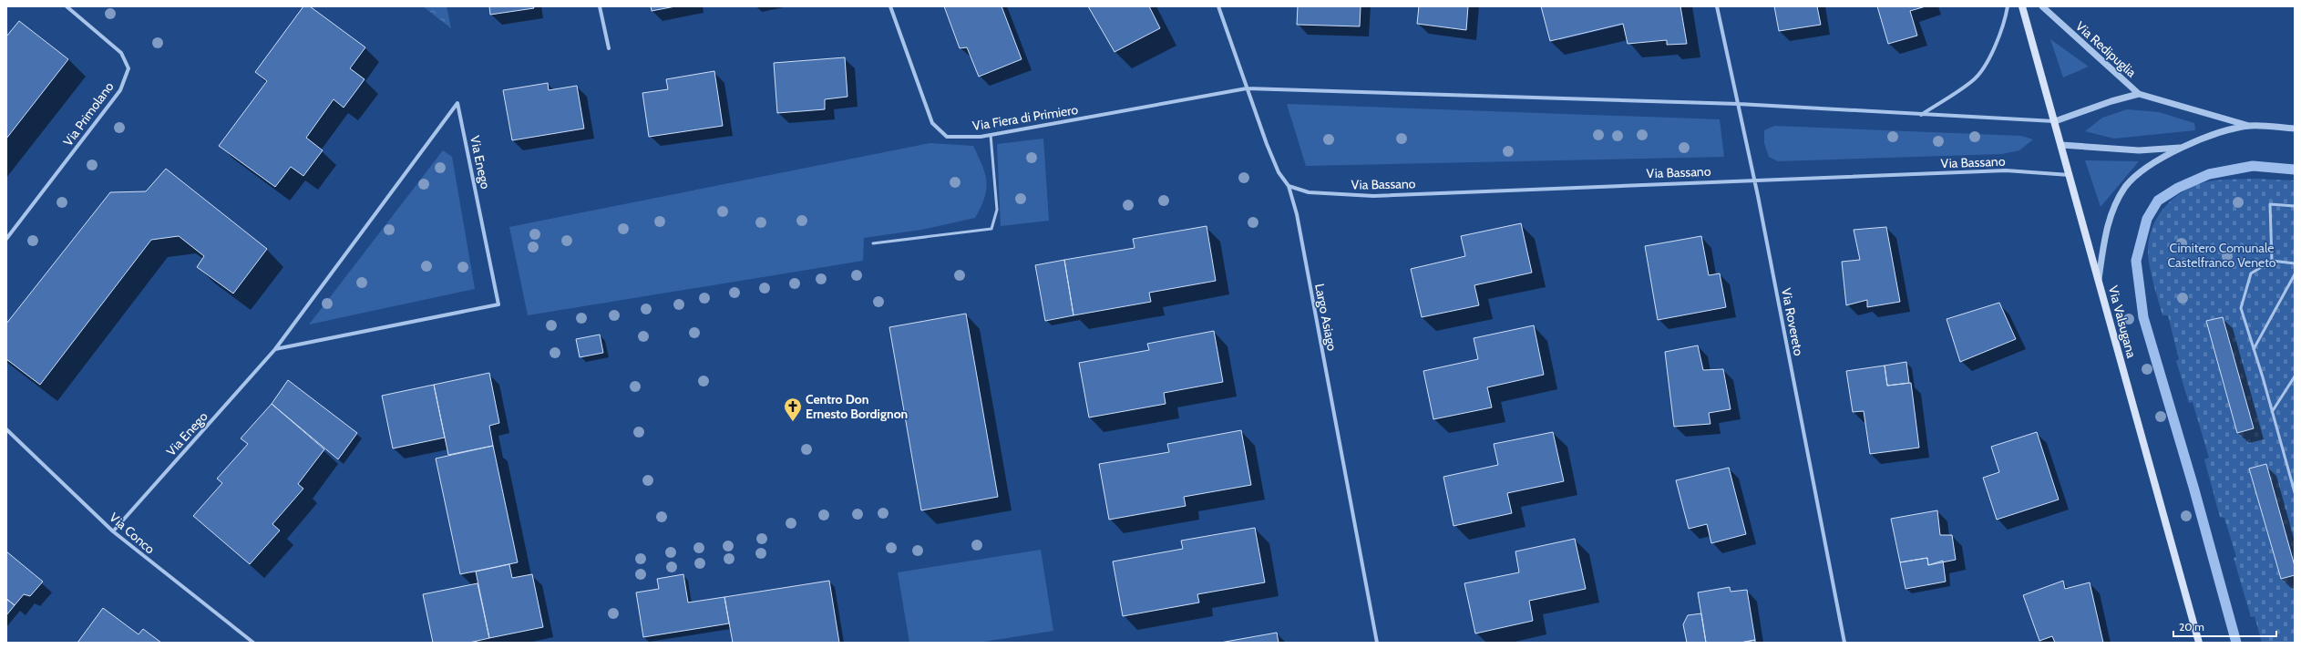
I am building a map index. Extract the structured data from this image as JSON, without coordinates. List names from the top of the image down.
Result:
{
  "streets": {
    "main road": ["Via Valsugana"],
    "street": [
      "Via Redipuglia",
      "Via Primolano",
      "Via Fiera di Primiero",
      "Via Enego",
      "Via Bassano",
      "Largo Asiago",
      "Via Rovereto",
      "Via Conco"
    ]
  },
  "crossings": [
    ["Via Redipuglia", "Via Valsugana"],
    ["Via Fiera di Primiero", "Largo Asiago"],
    ["Via Enego", "Via Conco"],
    ["Via Bassano", "Largo Asiago"],
    ["Via Bassano", "Via Rovereto"],
    ["Via Bassano", "Via Valsugana"]
  ],
  "parks": ["Cimitero Comunale Castelfranco Veneto"],
  "places": {
    "church": ["Centro Don Ernesto Bordignon"]
  },
  "scale_bar": "20 m"
}
